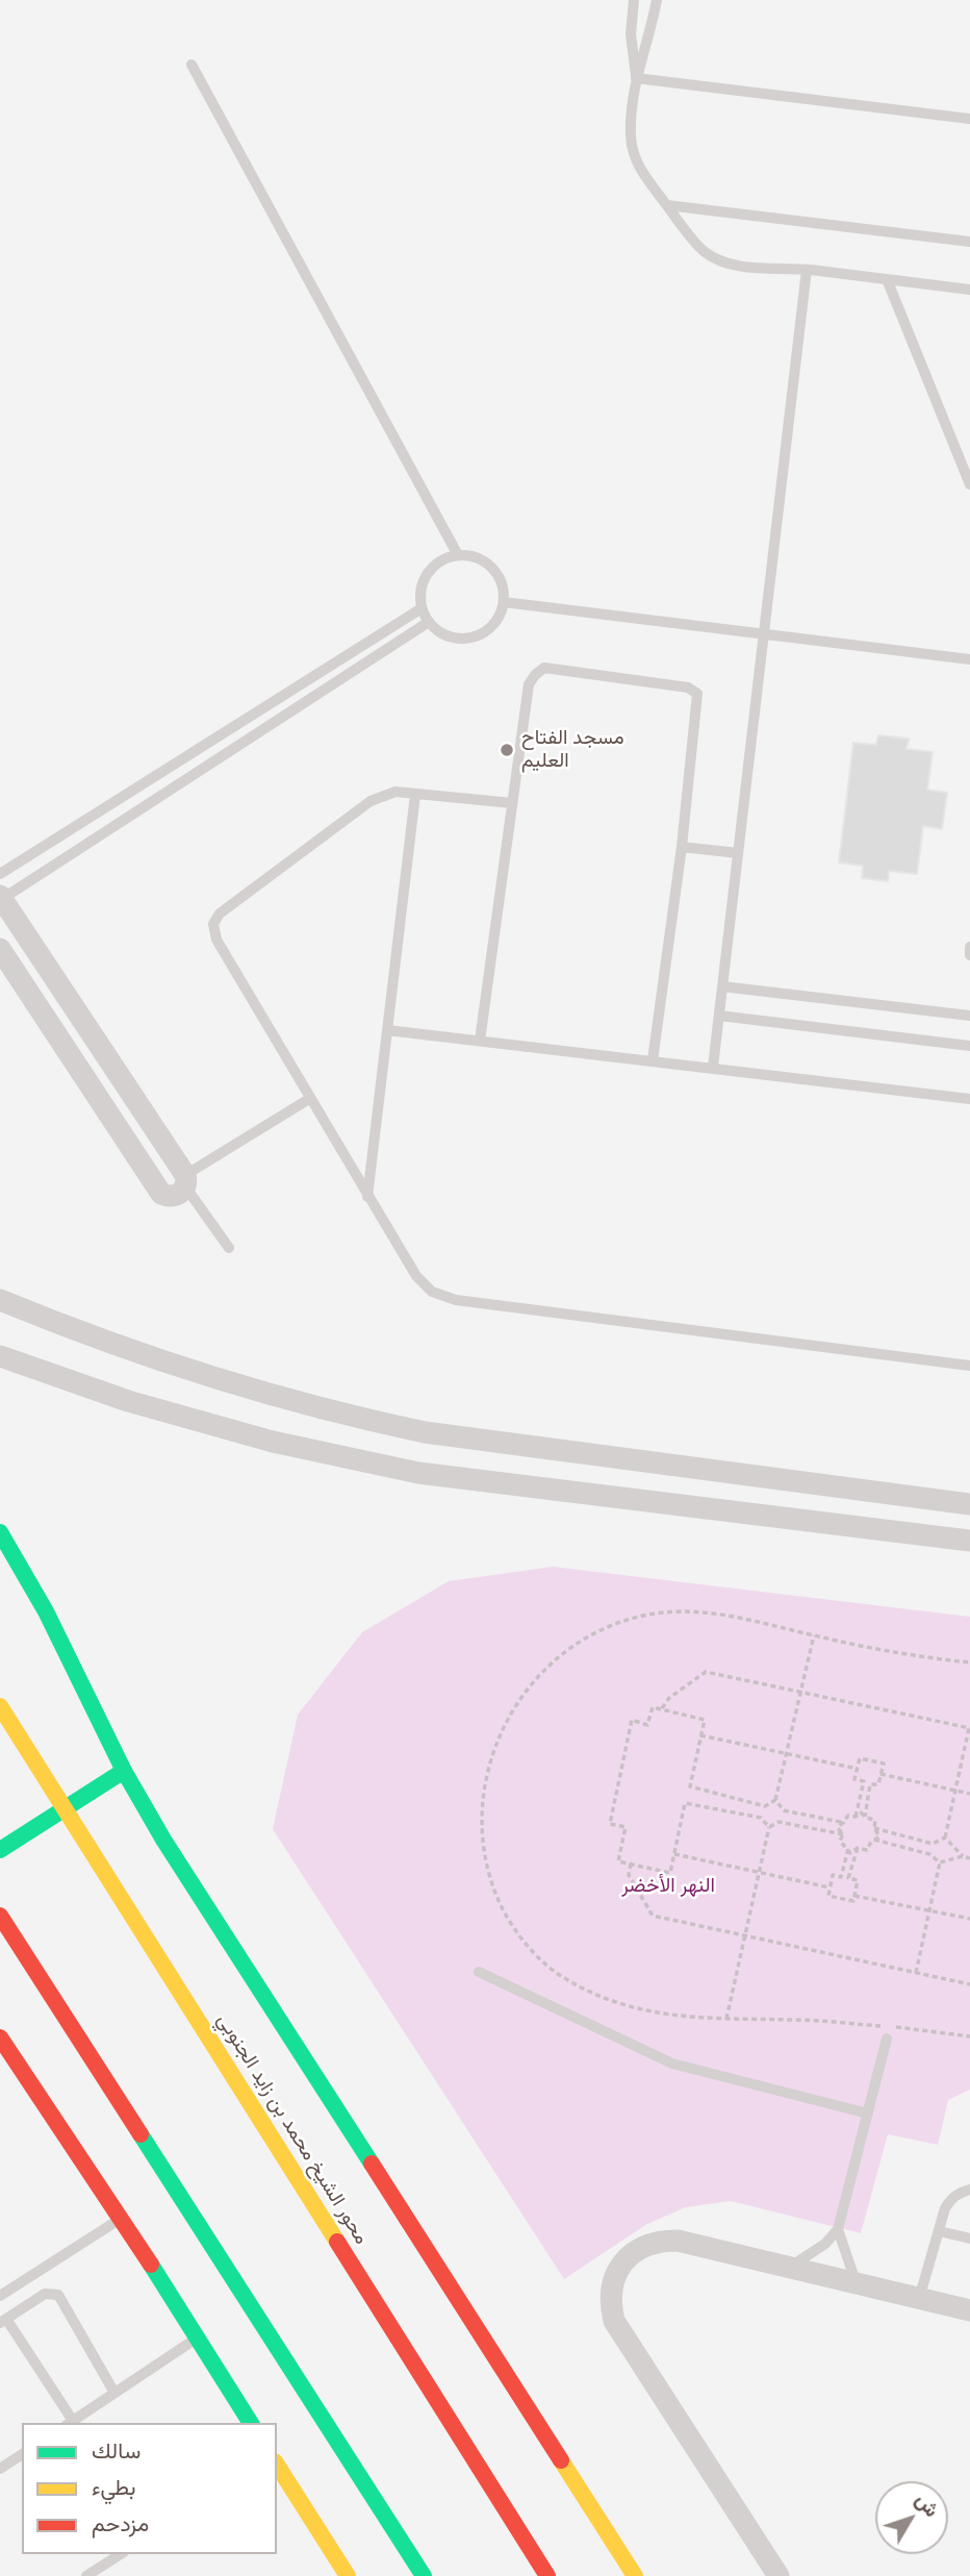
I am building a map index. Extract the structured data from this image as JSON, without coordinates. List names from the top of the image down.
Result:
{
  "streets": {
    "main road": ["محور الشيخ محمد بن زايد الجنوبي"]
  },
  "parks": ["النهر الأخضر"],
  "places": ["مسجد الفتاح العليم"],
  "legend": ["سالك", "بطيء", "مزدحم"],
  "north": "top right"
}
